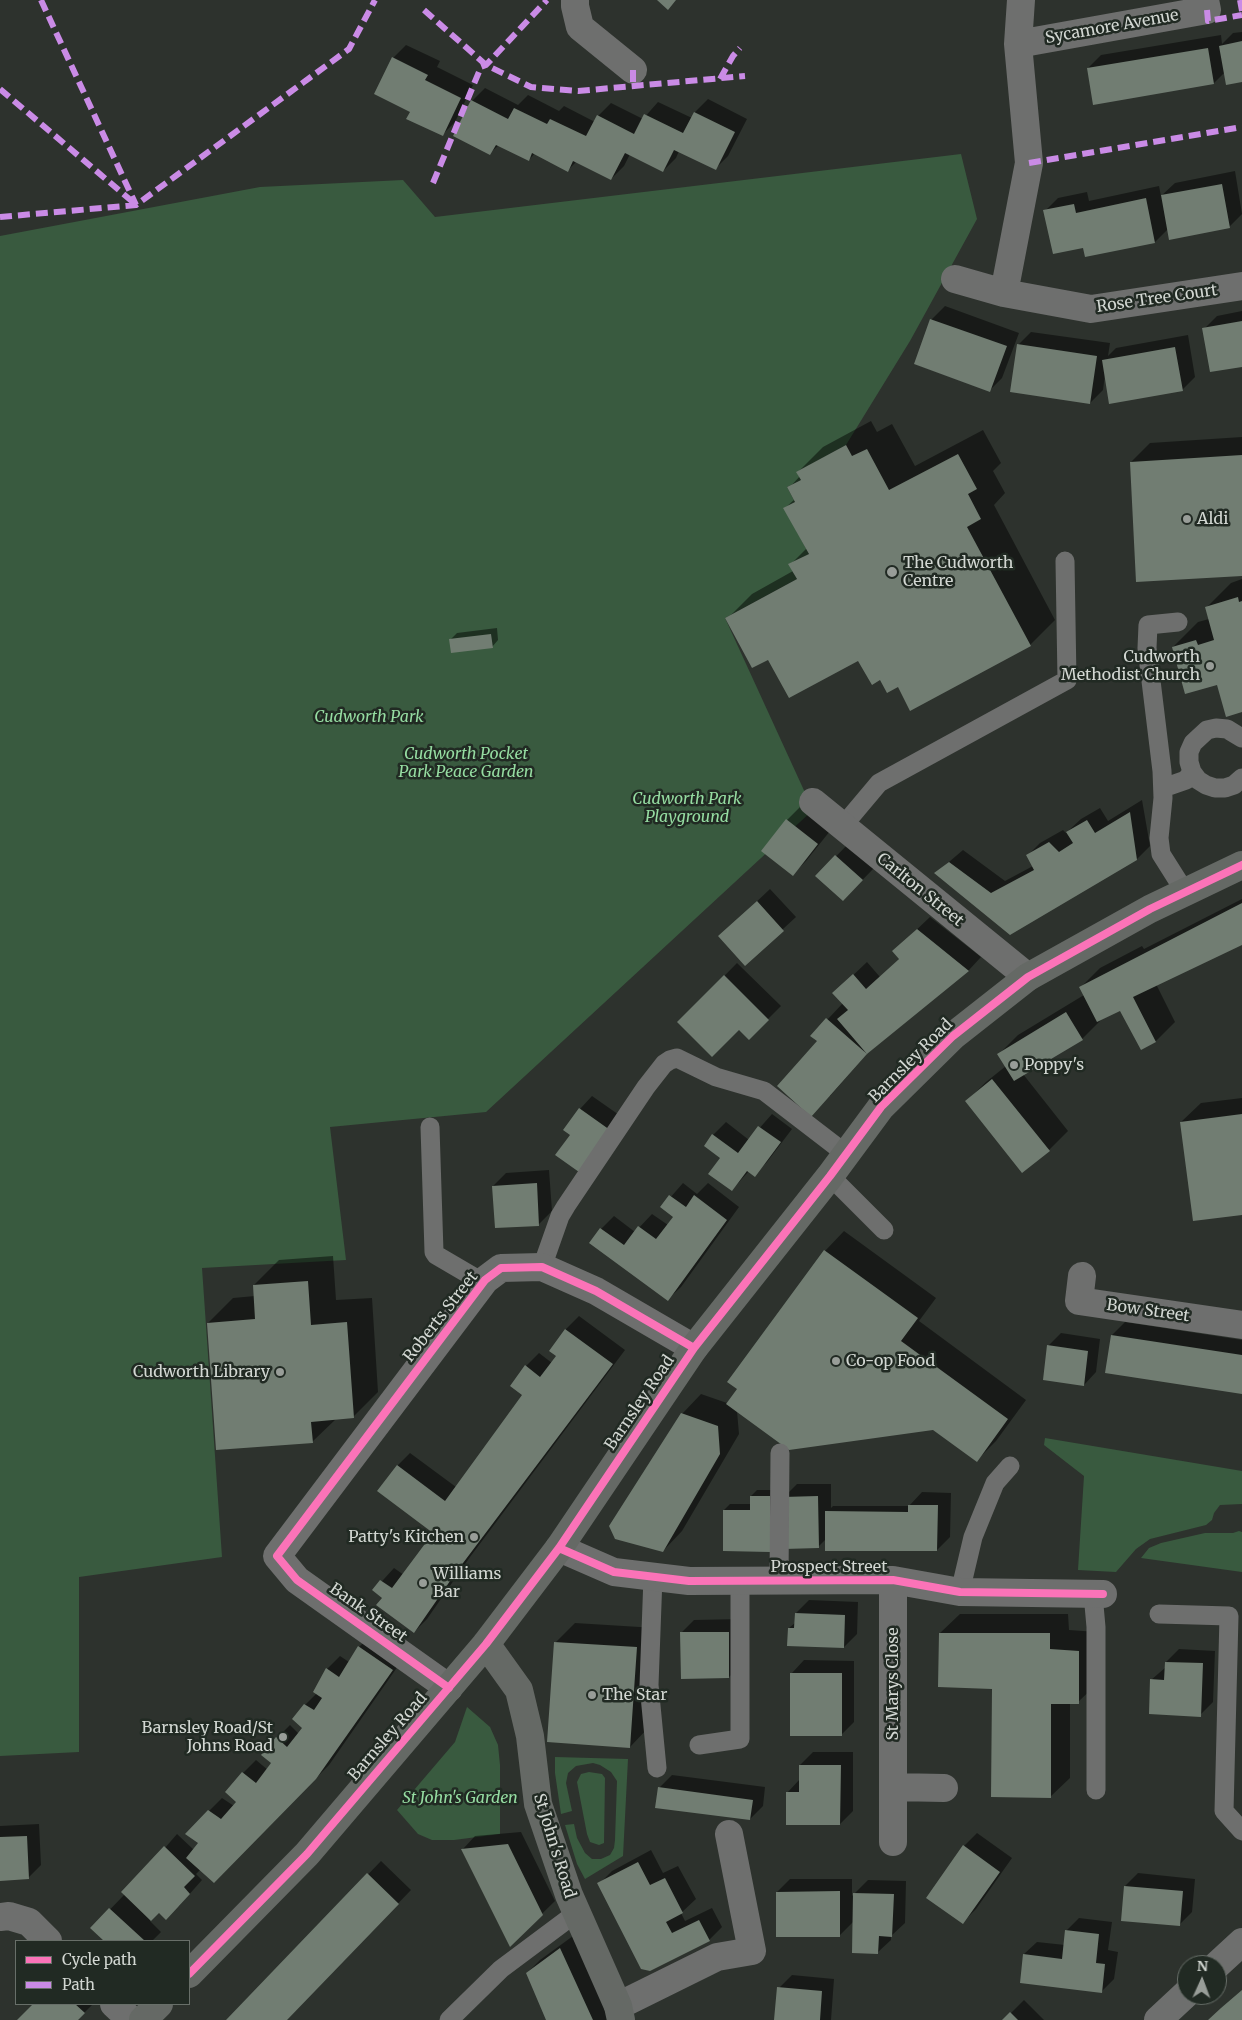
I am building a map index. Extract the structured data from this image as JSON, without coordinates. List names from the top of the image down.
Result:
{
  "streets": {
    "street": [
      "Sycamore Avenue",
      "Rose Tree Court",
      "Carlton Street",
      "Barnsley Road",
      "Bow Street",
      "Roberts Street",
      "Prospect Street",
      "Bank Street",
      "St Marys Close",
      "St John's Road"
    ]
  },
  "crossings": [
    ["Carlton Street", "Barnsley Road"],
    ["Barnsley Road", "Roberts Street"],
    ["Barnsley Road", "Prospect Street"],
    ["Barnsley Road", "Bank Street"],
    ["Barnsley Road", "St John's Road"],
    ["Roberts Street", "Bank Street"],
    ["Prospect Street", "St Marys Close"]
  ],
  "parks": [
    "Cudworth Park",
    "Cudworth Pocket Park Peace Garden",
    "Cudworth Park Playground",
    "St John's Garden"
  ],
  "places": [
    "Aldi",
    "The Cudworth Centre",
    "Cudworth Methodist Church",
    "Poppy's",
    "Co-op Food",
    "Cudworth Library",
    "Patty's Kitchen",
    "Williams Bar",
    "The Star",
    "Barnsley Road/St Johns Road"
  ],
  "legend": ["Cycle path", "Path"],
  "north": "top"
}
